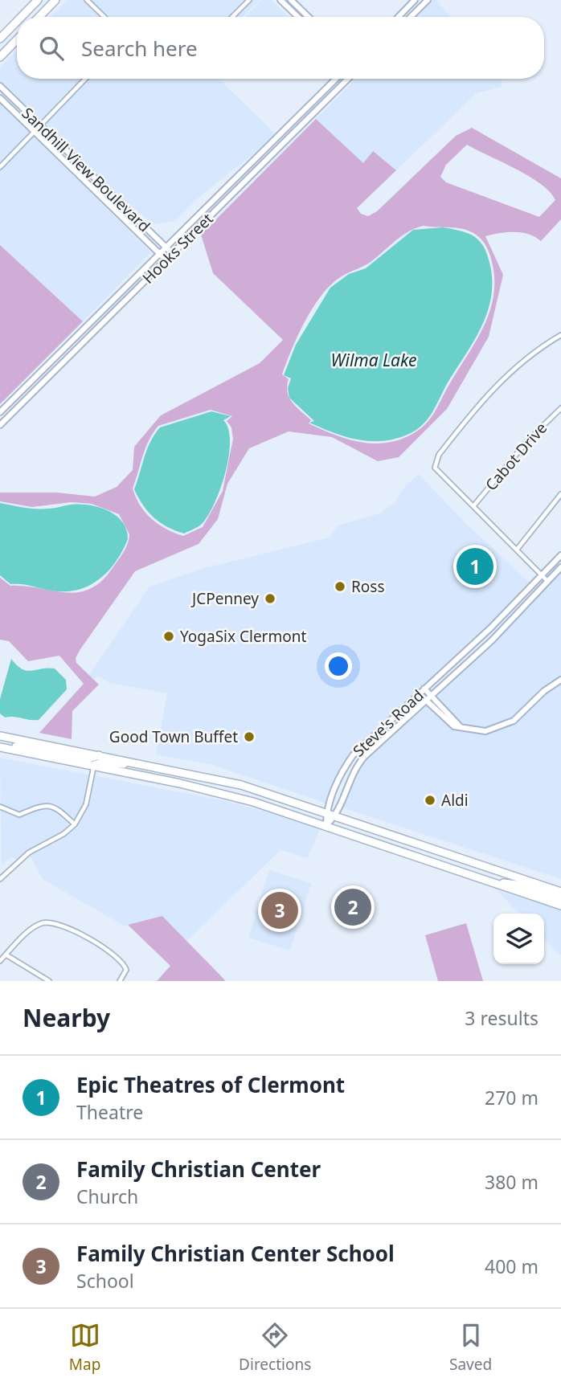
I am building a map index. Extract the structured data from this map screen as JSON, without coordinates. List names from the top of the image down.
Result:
{
  "streets": {
    "street": [
      "Sandhill View Boulevard",
      "Hooks Street",
      "Cabot Drive",
      "Steve's Road"
    ]
  },
  "crossings": [
    ["Sandhill View Boulevard", "Hooks Street"]
  ],
  "water": ["Wilma Lake"],
  "places": [
    "Ross",
    "JCPenney",
    "YogaSix Clermont",
    "Good Town Buffet",
    "Aldi"
  ],
  "page": {
    "search": "Search here",
    "pins": ["1", "2", "3"],
    "heading": ["Nearby", "3 results"],
    "list": [
      {
        "mark": "1",
        "name": "Epic Theatres of Clermont",
        "note": "Theatre",
        "value": "270 m"
      },
      {
        "mark": "2",
        "name": "Family Christian Center",
        "note": "Church",
        "value": "380 m"
      },
      {
        "mark": "3",
        "name": "Family Christian Center School",
        "note": "School",
        "value": "400 m"
      }
    ],
    "nav": ["Map", "Directions", "Saved"]
  }
}
